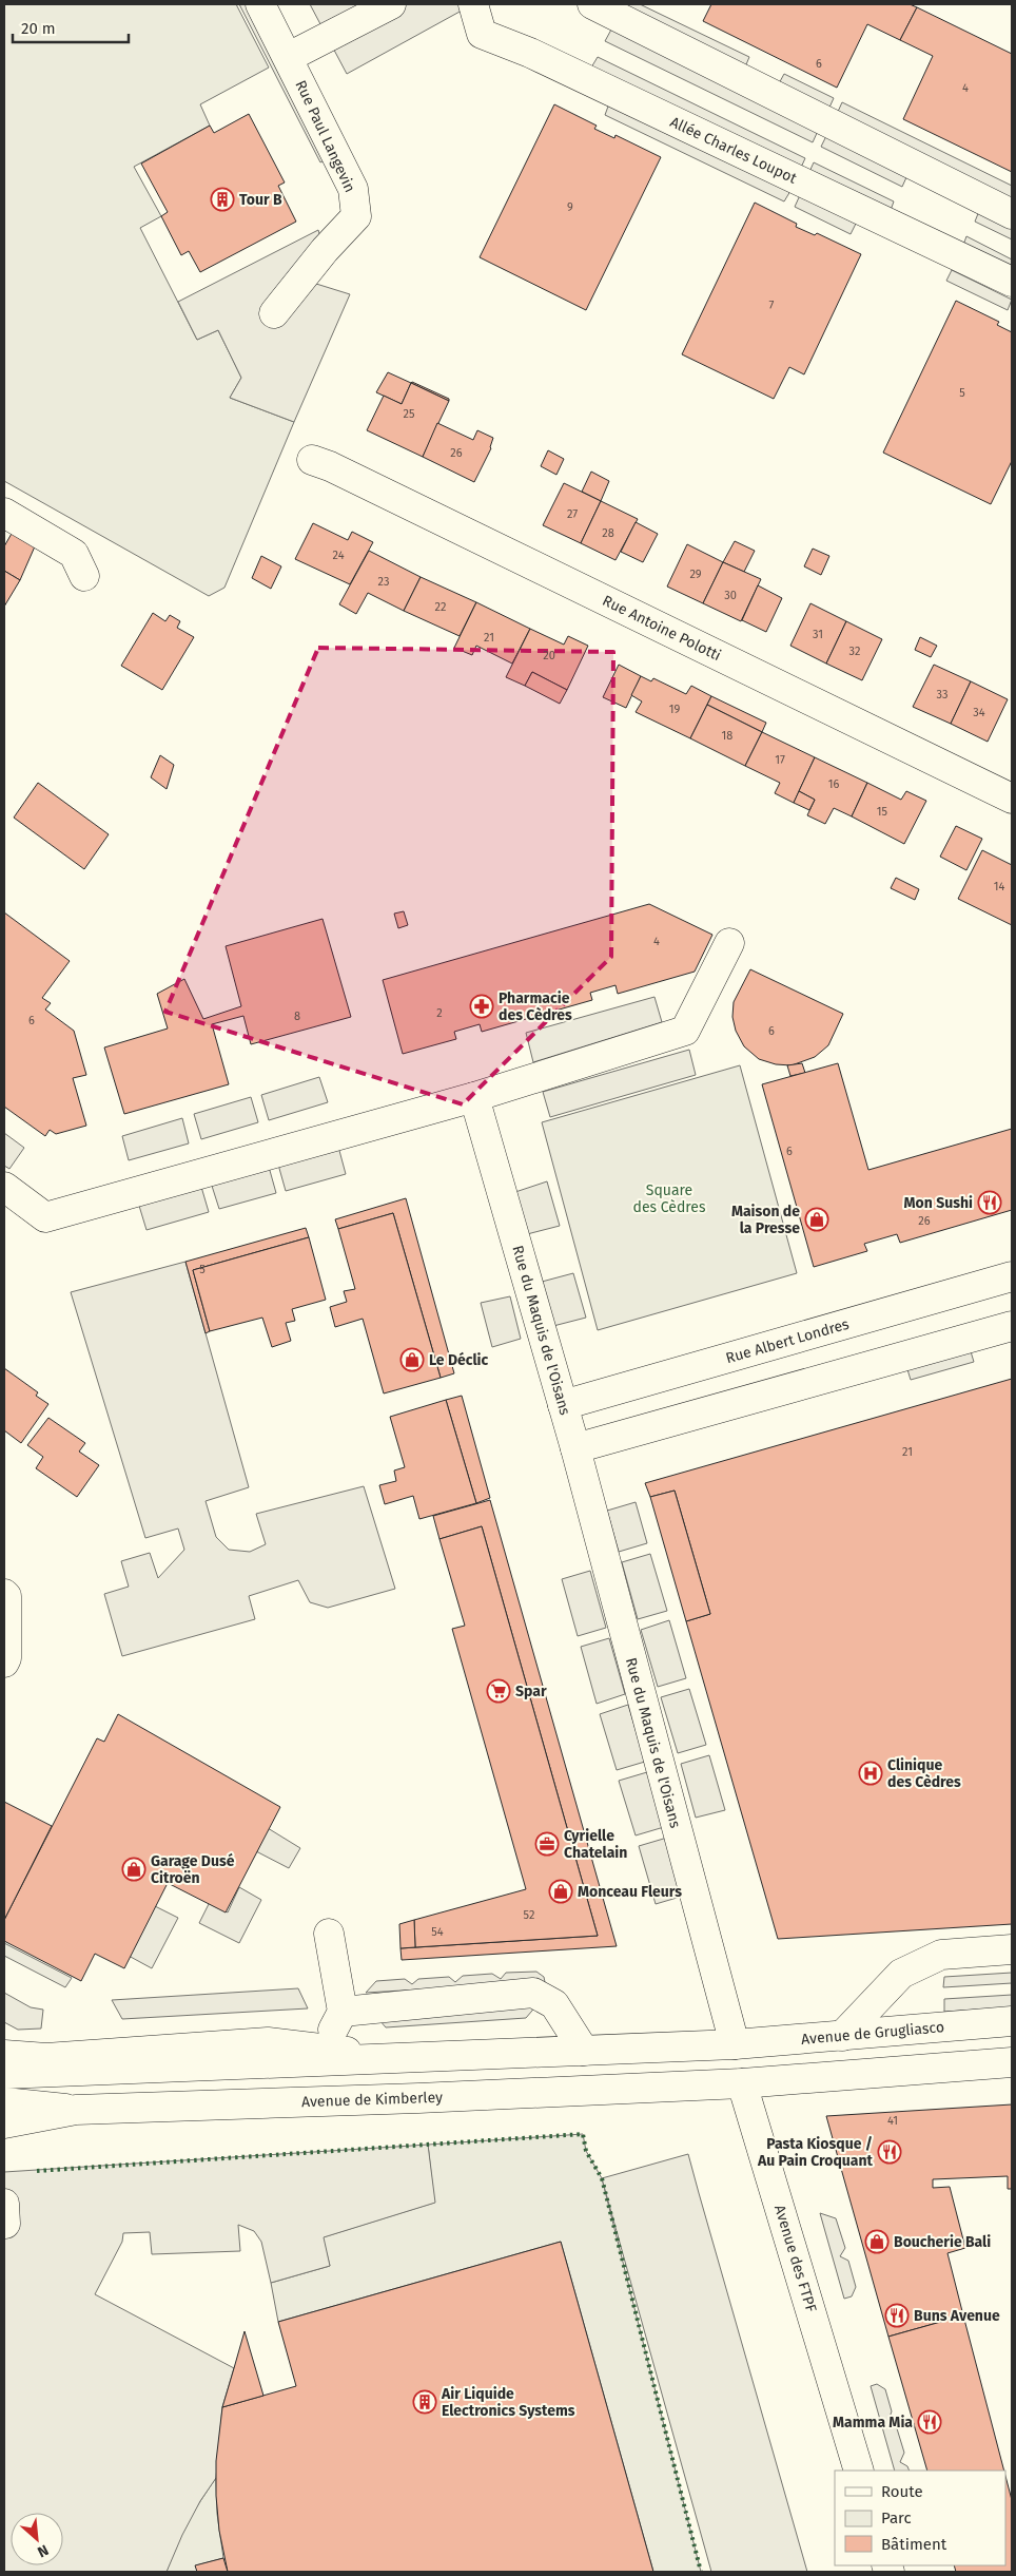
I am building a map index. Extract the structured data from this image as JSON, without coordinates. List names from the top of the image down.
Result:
{
  "streets": {
    "street": [
      "Rue Paul Langevin",
      "Allée Charles Loupot",
      "Rue Antoine Polotti",
      "Rue du Maquis de l'Oisans",
      "Rue Albert Londres",
      "Avenue de Grugliasco",
      "Avenue de Kimberley",
      "Avenue des FTPF"
    ]
  },
  "crossings": [
    ["Rue du Maquis de l'Oisans", "Rue Albert Londres"],
    ["Rue du Maquis de l'Oisans", "Avenue de Grugliasco"],
    ["Rue du Maquis de l'Oisans", "Avenue des FTPF"],
    ["Avenue de Grugliasco", "Avenue des FTPF"],
    ["Avenue de Kimberley", "Avenue des FTPF"]
  ],
  "parks": ["Square des Cèdres"],
  "places": {
    "building": ["Tour B", "Air Liquide Electronics Systems"],
    "pharmacy": ["Pharmacie des Cèdres"],
    "restaurant": [
      "Mon Sushi",
      "Pasta Kiosque / Au Pain Croquant",
      "Buns Avenue",
      "Mamma Mia"
    ],
    "shop": [
      "Maison de la Presse",
      "Le Déclic",
      "Garage Dusé Citroën",
      "Monceau Fleurs",
      "Boucherie Bali"
    ],
    "supermarket": ["Spar"],
    "hospital": ["Clinique des Cèdres"],
    "office": ["Cyrielle Chatelain"]
  },
  "house_numbers": [
    "6",
    "4",
    "9",
    "7",
    "5",
    "25",
    "26",
    "27",
    "28",
    "24",
    "29",
    "23",
    "30",
    "22",
    "31",
    "21",
    "32",
    "20",
    "33",
    "19",
    "34",
    "18",
    "17",
    "16",
    "15",
    "14",
    "4",
    "2",
    "8",
    "6",
    "6",
    "6",
    "26",
    "5",
    "21",
    "52",
    "54",
    "41"
  ],
  "legend": ["Route", "Parc", "Bâtiment"],
  "scale_bar": "20 m",
  "north": "bottom right"
}
